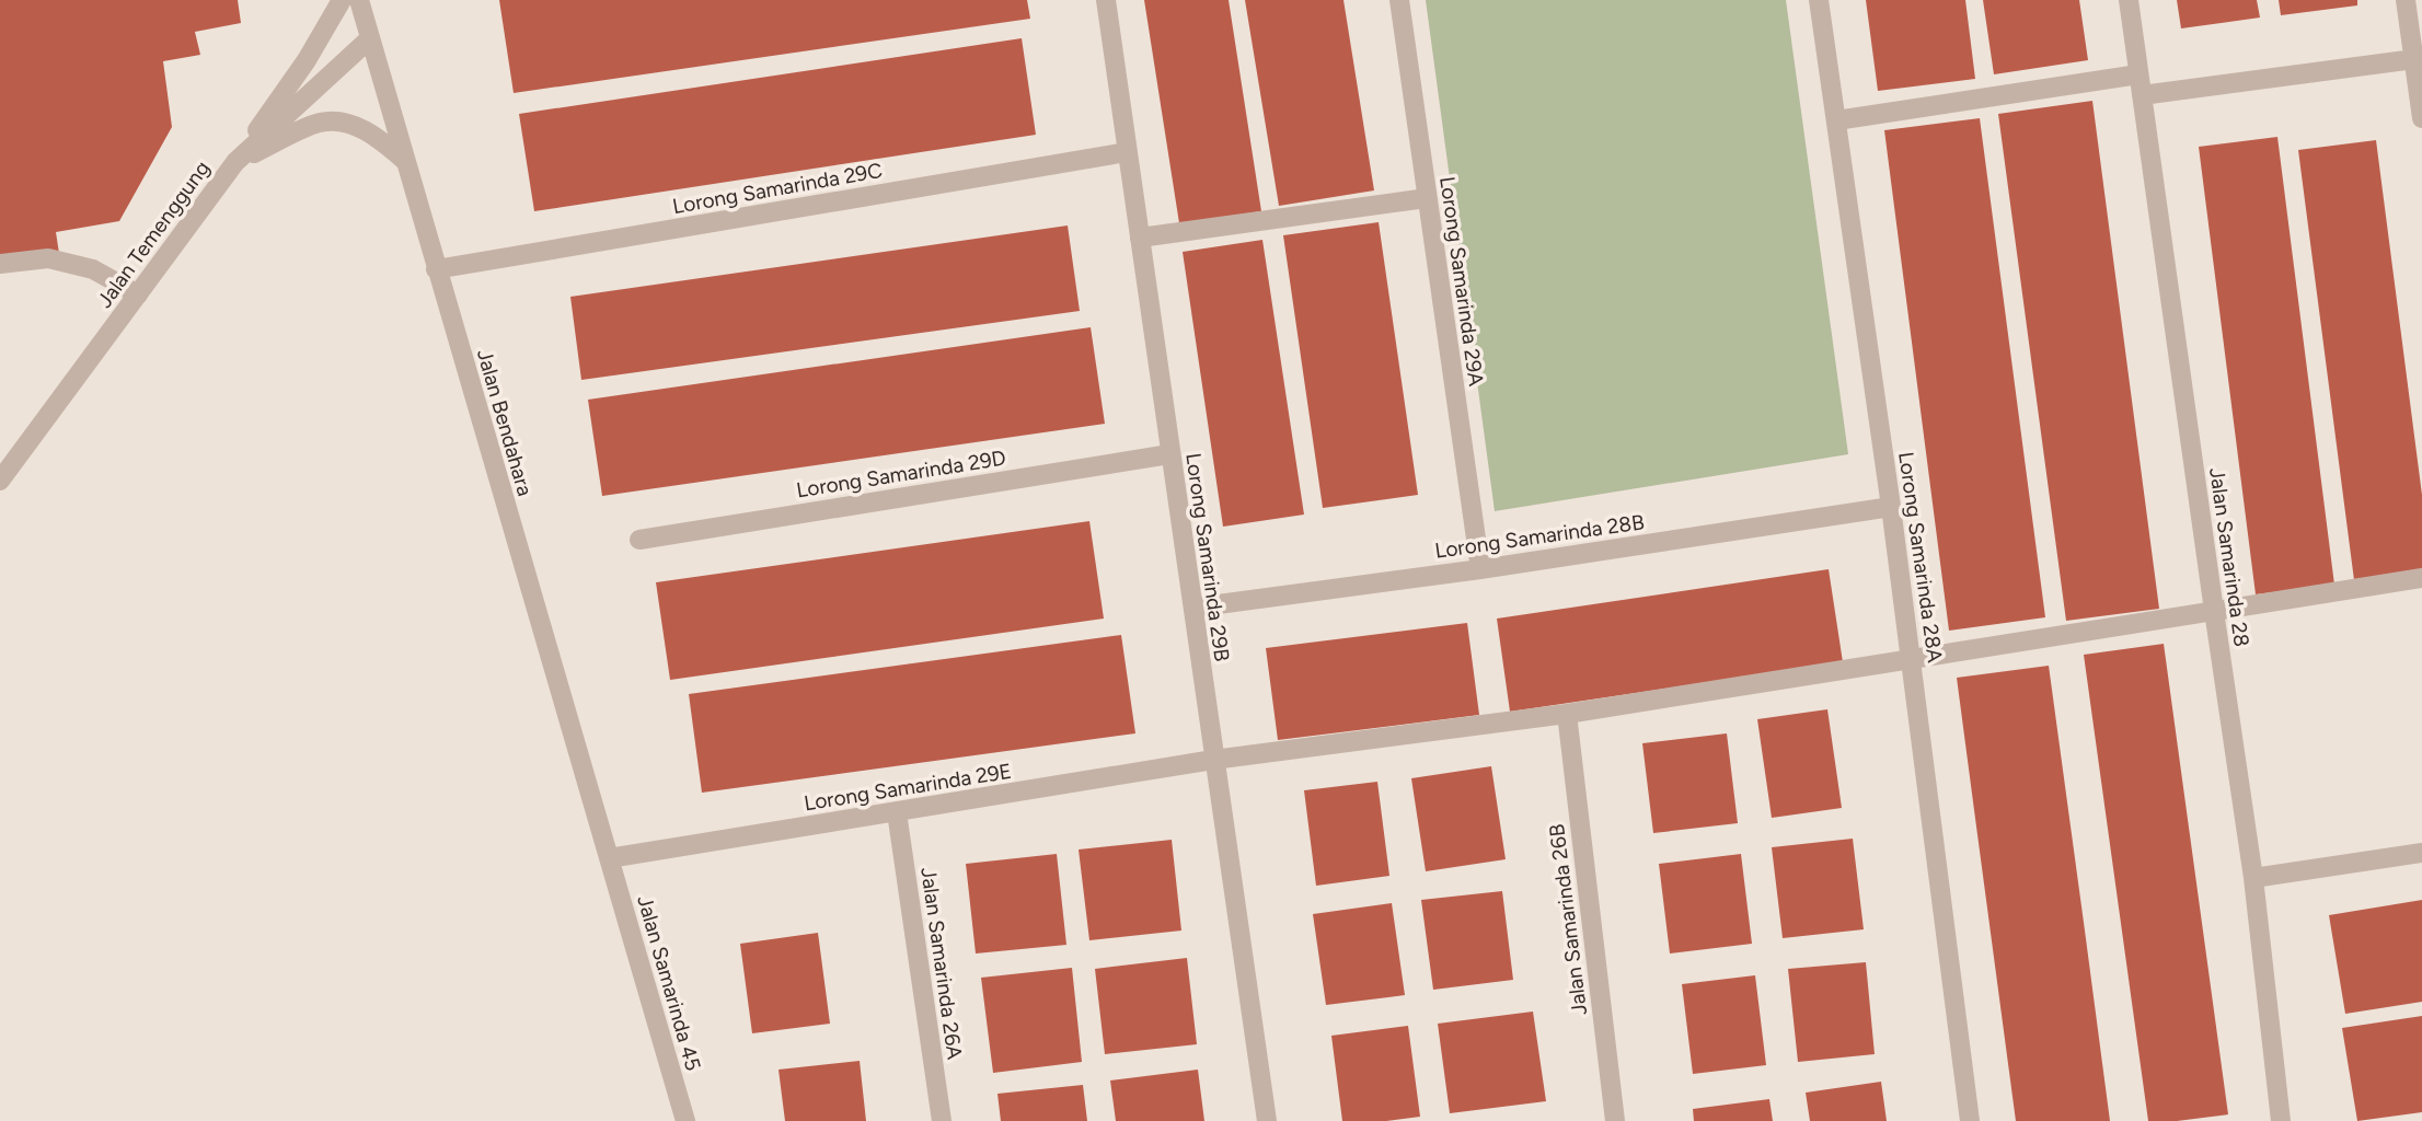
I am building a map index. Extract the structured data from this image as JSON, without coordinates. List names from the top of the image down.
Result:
{
  "streets": {
    "street": [
      "Lorong Samarinda 29C",
      "Jalan Temenggung",
      "Lorong Samarinda 29A",
      "Jalan Bendahara",
      "Lorong Samarinda 29D",
      "Lorong Samarinda 28B",
      "Lorong Samarinda 29B",
      "Lorong Samarinda 28A",
      "Jalan Samarinda 28",
      "Lorong Samarinda 29E",
      "Jalan Samarinda 26B",
      "Jalan Samarinda 26A",
      "Jalan Samarinda 45"
    ]
  },
  "crossings": [
    ["Lorong Samarinda 29C", "Jalan Bendahara"],
    ["Lorong Samarinda 29C", "Lorong Samarinda 29B"],
    ["Jalan Temenggung", "Jalan Bendahara"],
    ["Lorong Samarinda 29A", "Lorong Samarinda 28B"],
    ["Jalan Bendahara", "Lorong Samarinda 29E"],
    ["Jalan Bendahara", "Jalan Samarinda 45"],
    ["Lorong Samarinda 29D", "Lorong Samarinda 29B"],
    ["Lorong Samarinda 28B", "Lorong Samarinda 29B"],
    ["Lorong Samarinda 28B", "Lorong Samarinda 28A"],
    ["Lorong Samarinda 29B", "Lorong Samarinda 29E"],
    ["Lorong Samarinda 28A", "Lorong Samarinda 29E"],
    ["Jalan Samarinda 28", "Lorong Samarinda 29E"],
    ["Lorong Samarinda 29E", "Jalan Samarinda 26B"],
    ["Lorong Samarinda 29E", "Jalan Samarinda 26A"],
    ["Lorong Samarinda 29E", "Jalan Samarinda 45"]
  ]
}
